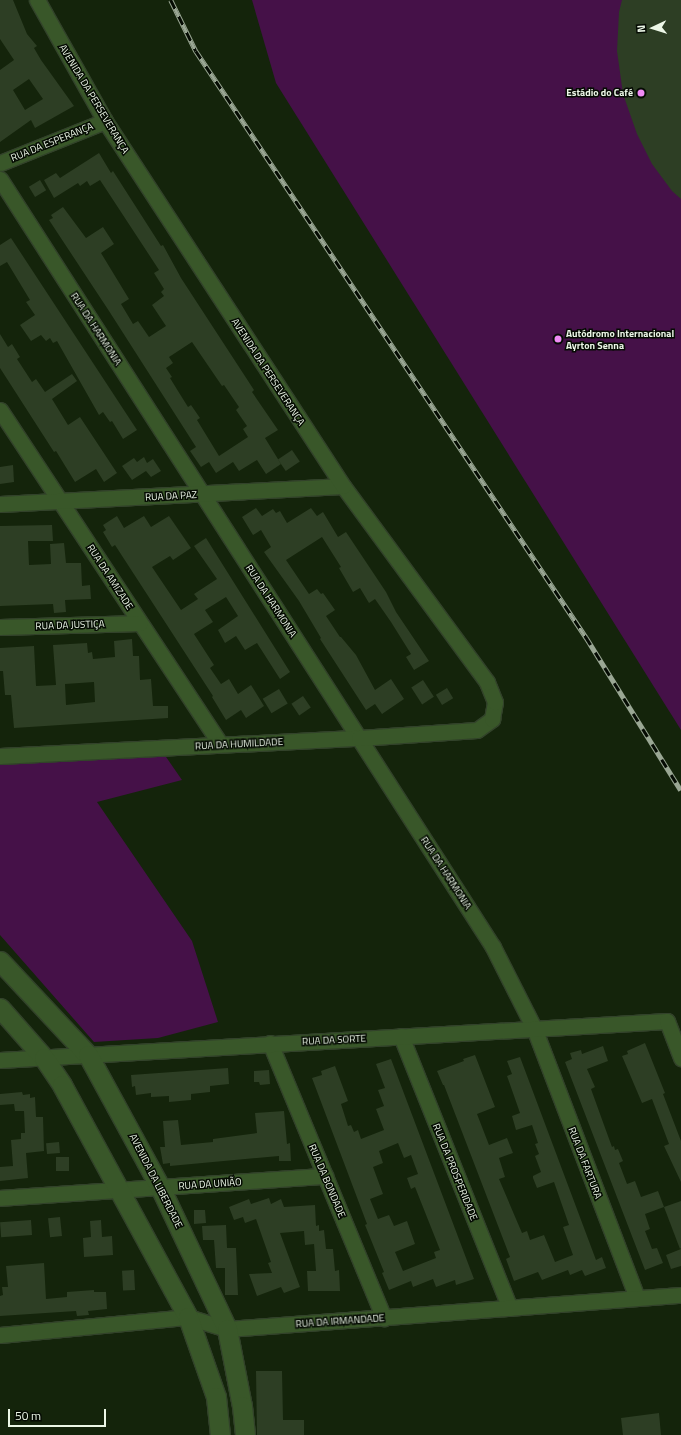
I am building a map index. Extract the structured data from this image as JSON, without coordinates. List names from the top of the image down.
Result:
{
  "streets": {
    "street": [
      "AVENIDA DA PERSEVERANÇA",
      "RUA DA ESPERANÇA",
      "RUA DA HARMONIA",
      "RUA DA PAZ",
      "RUA DA AMIZADE",
      "RUA DA JUSTIÇA",
      "RUA DA HUMILDADE",
      "RUA DA SORTE",
      "RUA DA FARTURA",
      "RUA DA PROSPERIDADE",
      "AVENIDA DA LIBERDADE",
      "RUA DA BONDADE",
      "RUA DA UNIÃO",
      "RUA DA IRMANDADE"
    ]
  },
  "crossings": [
    ["AVENIDA DA PERSEVERANÇA", "RUA DA ESPERANÇA"],
    ["AVENIDA DA PERSEVERANÇA", "RUA DA PAZ"],
    ["AVENIDA DA PERSEVERANÇA", "RUA DA HUMILDADE"],
    ["RUA DA HARMONIA", "RUA DA PAZ"],
    ["RUA DA HARMONIA", "RUA DA HUMILDADE"],
    ["RUA DA HARMONIA", "RUA DA SORTE"],
    ["RUA DA HARMONIA", "RUA DA FARTURA"],
    ["RUA DA PAZ", "RUA DA AMIZADE"],
    ["RUA DA AMIZADE", "RUA DA JUSTIÇA"],
    ["RUA DA AMIZADE", "RUA DA HUMILDADE"],
    ["RUA DA SORTE", "RUA DA FARTURA"],
    ["RUA DA SORTE", "RUA DA PROSPERIDADE"],
    ["RUA DA SORTE", "AVENIDA DA LIBERDADE"],
    ["RUA DA SORTE", "RUA DA BONDADE"],
    ["RUA DA FARTURA", "RUA DA IRMANDADE"],
    ["RUA DA PROSPERIDADE", "RUA DA IRMANDADE"],
    ["AVENIDA DA LIBERDADE", "RUA DA UNIÃO"],
    ["AVENIDA DA LIBERDADE", "RUA DA IRMANDADE"],
    ["RUA DA BONDADE", "RUA DA UNIÃO"],
    ["RUA DA BONDADE", "RUA DA IRMANDADE"]
  ],
  "places": ["Estádio do Café", "Autódromo Internacional Ayrton Senna"],
  "scale_bar": "50 m",
  "north": "left"
}
